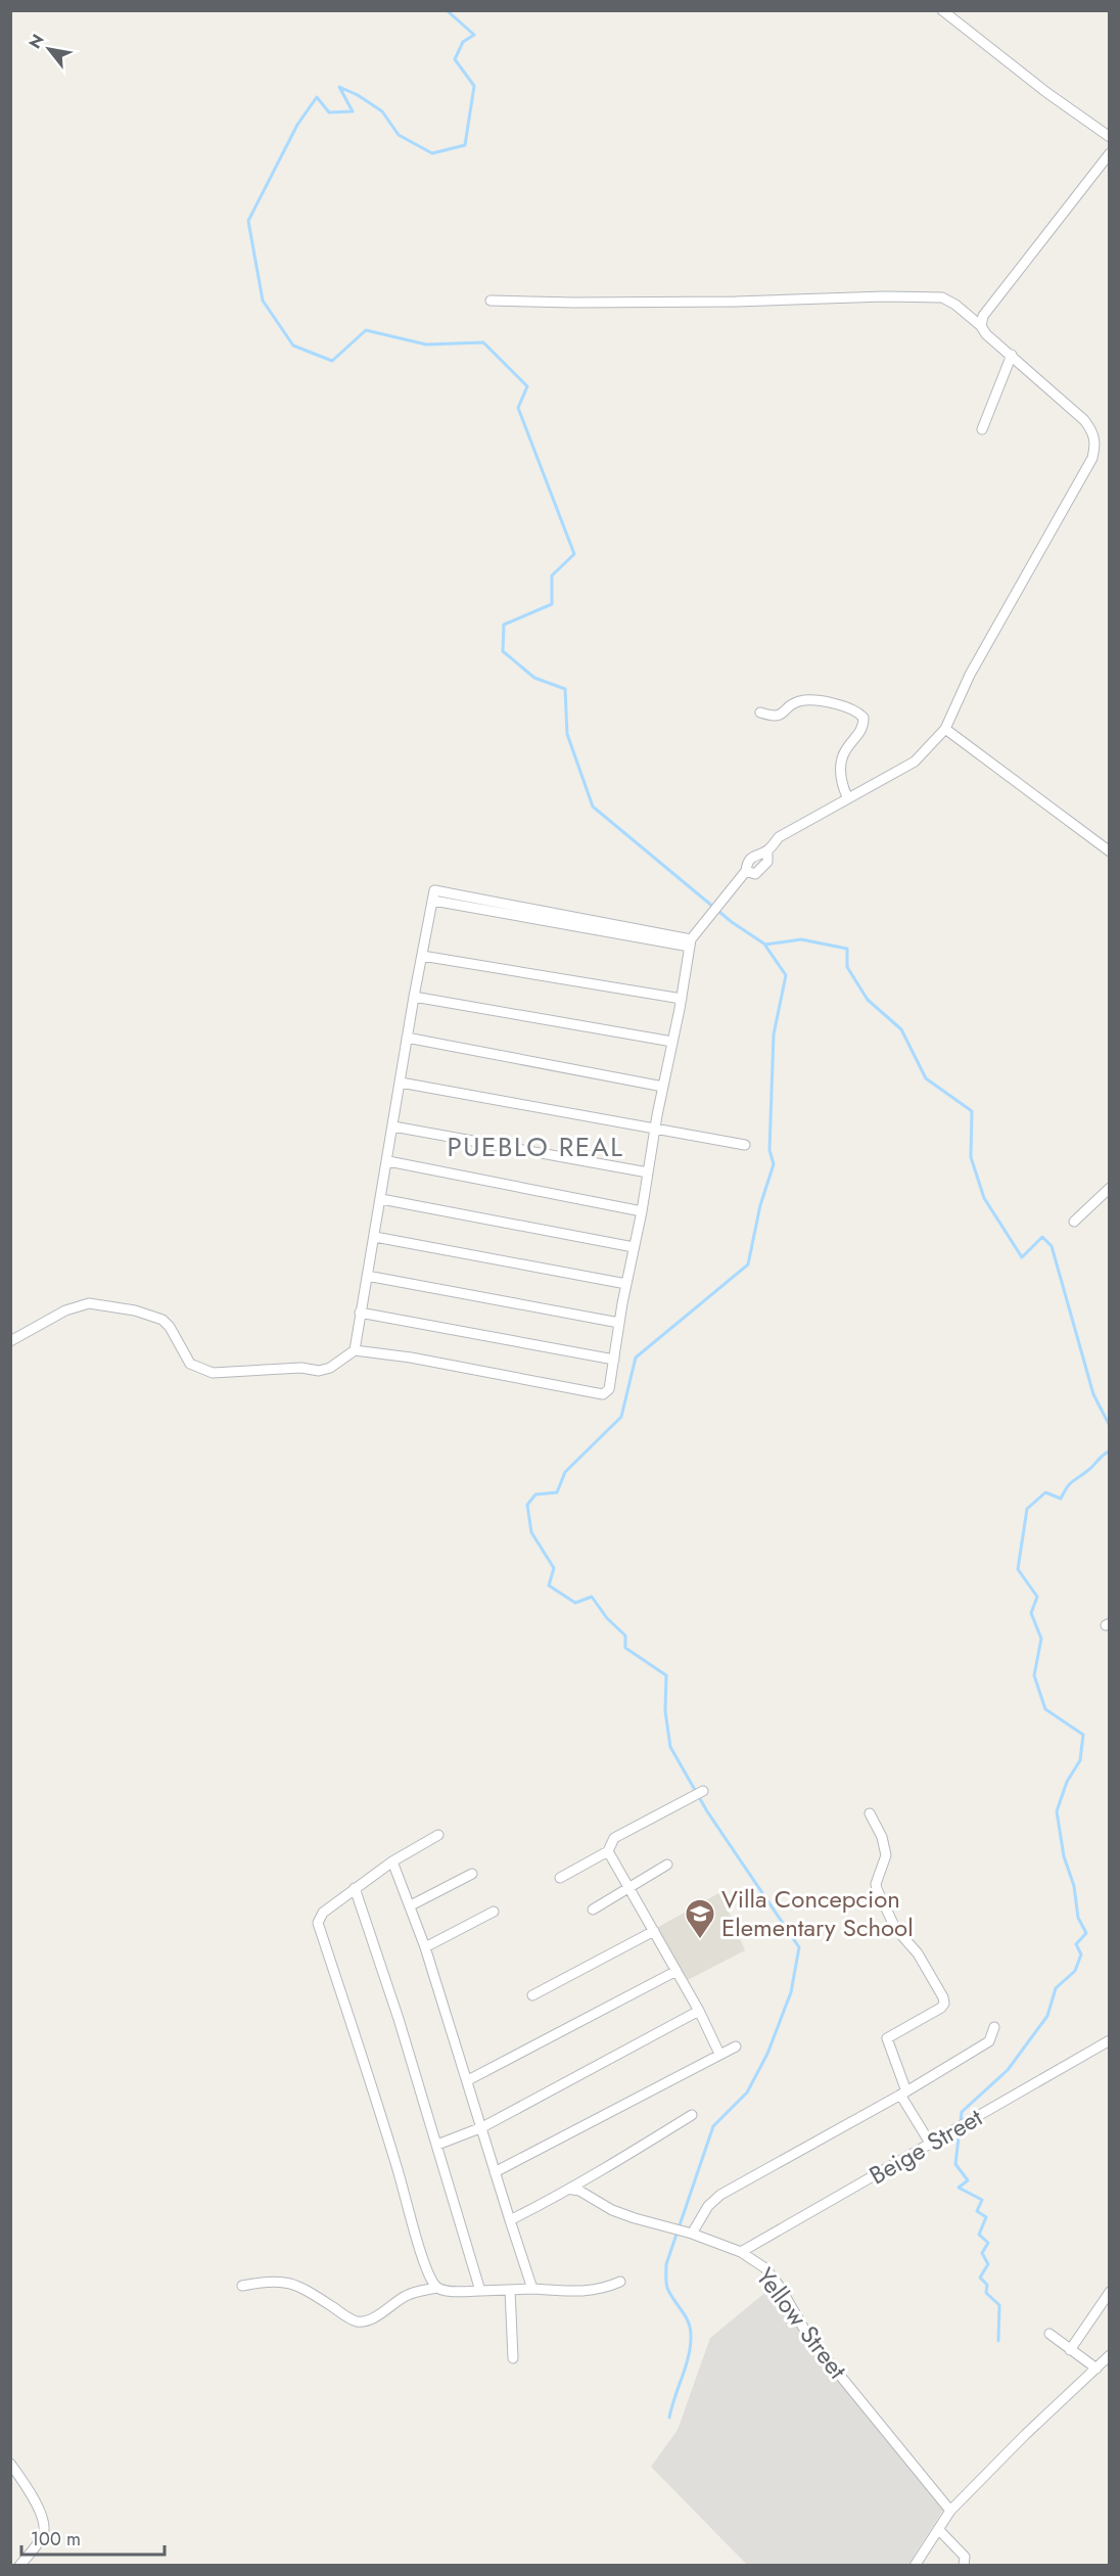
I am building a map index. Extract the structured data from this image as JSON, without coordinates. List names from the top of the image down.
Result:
{
  "streets": {
    "street": ["Beige Street", "Yellow Street"]
  },
  "crossings": [
    ["Beige Street", "Yellow Street"]
  ],
  "districts": ["PUEBLO REAL"],
  "places": {
    "school or university": ["Villa Concepcion Elementary School"]
  },
  "scale_bar": "100 m",
  "north": "top left"
}
